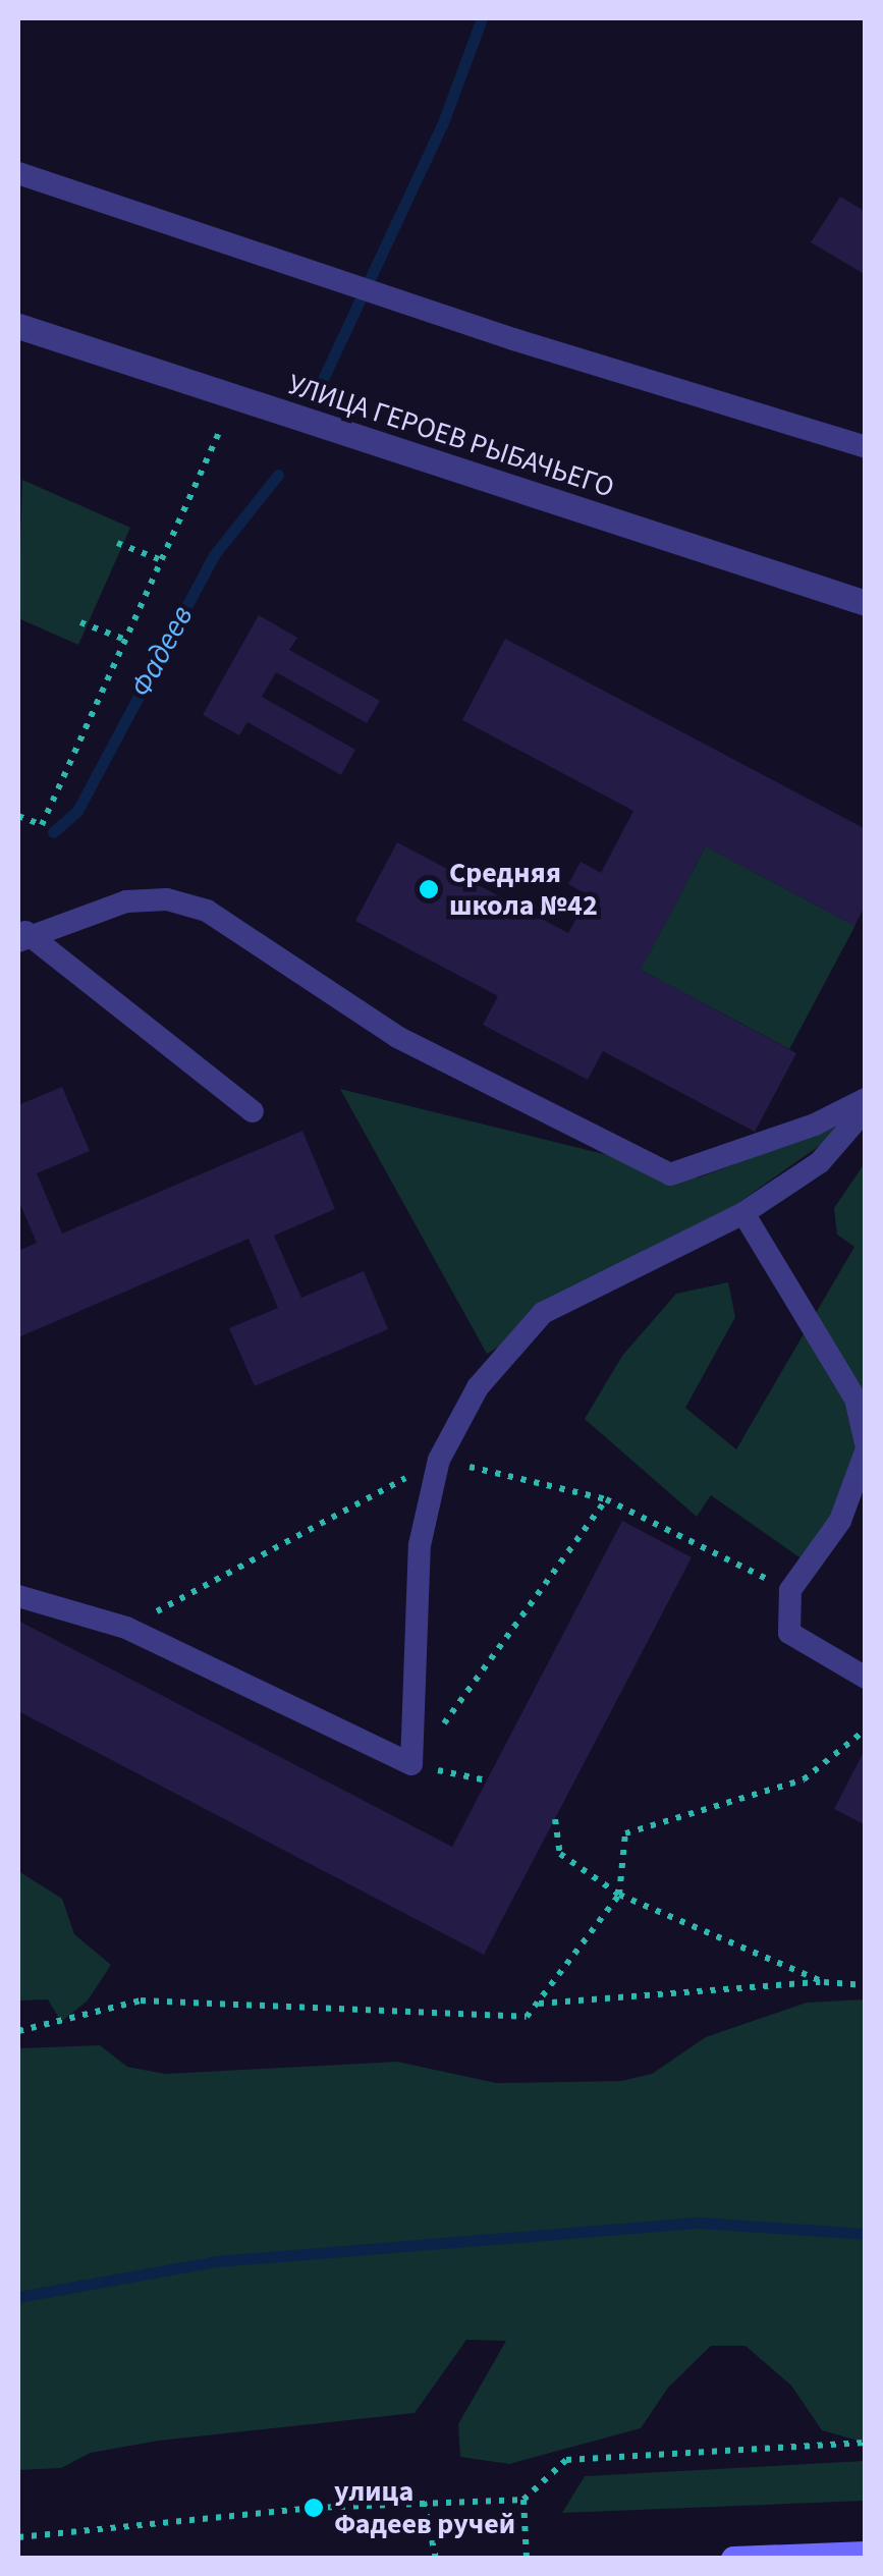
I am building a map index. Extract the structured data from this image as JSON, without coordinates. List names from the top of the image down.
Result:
{
  "streets": {
    "street": ["УЛИЦА ГЕРОЕВ РЫБАЧЬЕГО"]
  },
  "water": ["Фадеев"],
  "places": ["Средняя школа №42", "улица Фадеев ручей"]
}
